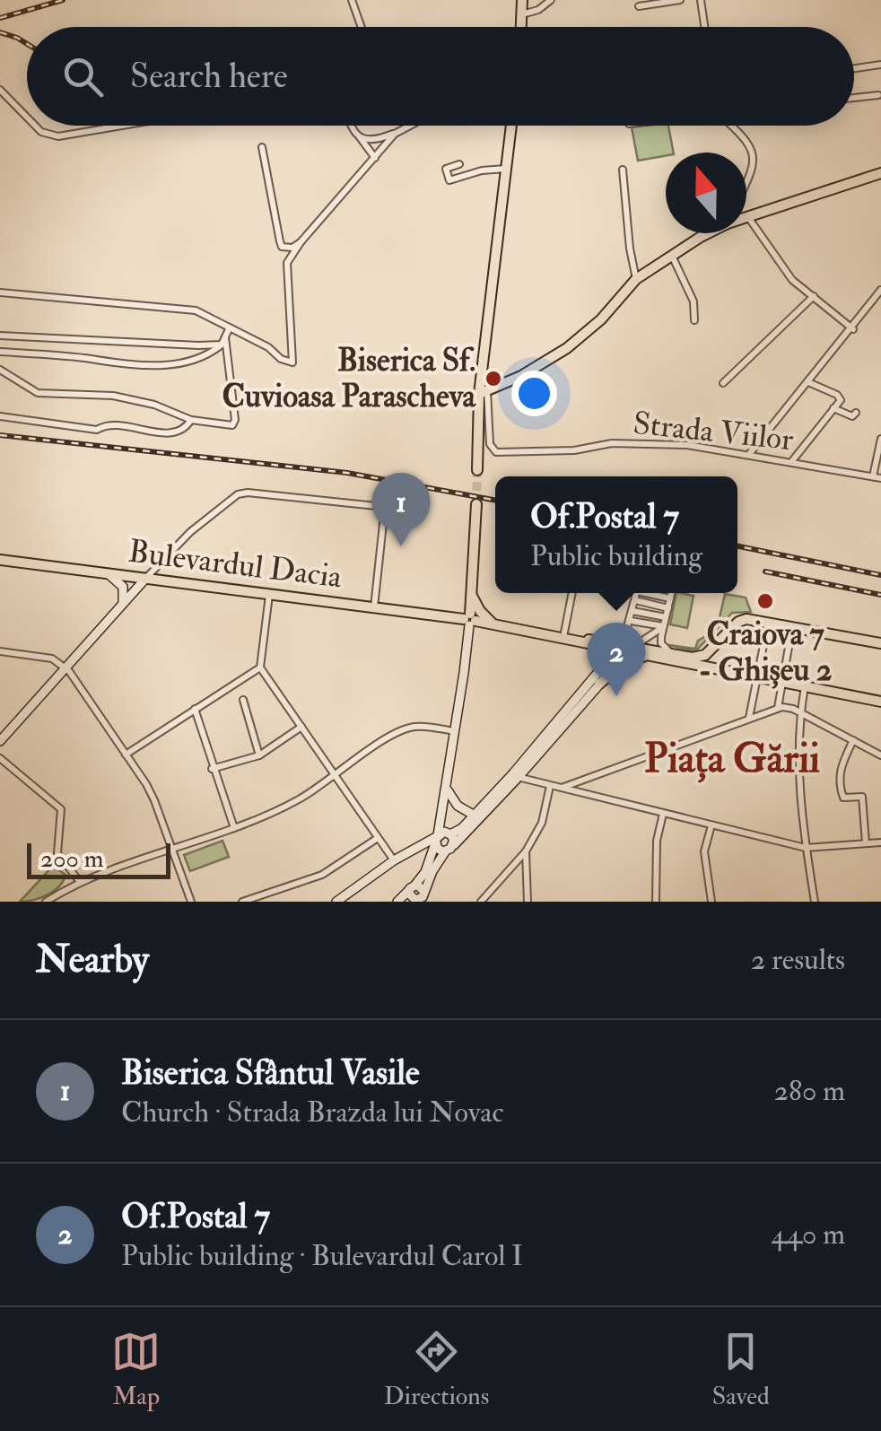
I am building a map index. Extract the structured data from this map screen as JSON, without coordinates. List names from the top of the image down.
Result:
{
  "streets": {
    "main road": ["Bulevardul Dacia"],
    "street": ["Strada Viilor"]
  },
  "districts": ["Piața Gării"],
  "places": ["Biserica Sf. Cuvioasa Parascheva", "Craiova 7 - Ghișeu 2"],
  "scale_bar": "200 m",
  "north": "top",
  "page": {
    "search": "Search here",
    "pins": ["1", "2"],
    "popup": ["Of.Postal 7", "Public building"],
    "scale": "200 m",
    "heading": ["Nearby", "2 results"],
    "list": [
      {
        "mark": "1",
        "name": "Biserica Sfântul Vasile",
        "note": "Church · Strada Brazda lui Novac",
        "value": "280 m"
      },
      {
        "mark": "2",
        "name": "Of.Postal 7",
        "note": "Public building · Bulevardul Carol I",
        "value": "440 m"
      }
    ],
    "nav": ["Map", "Directions", "Saved"]
  }
}
